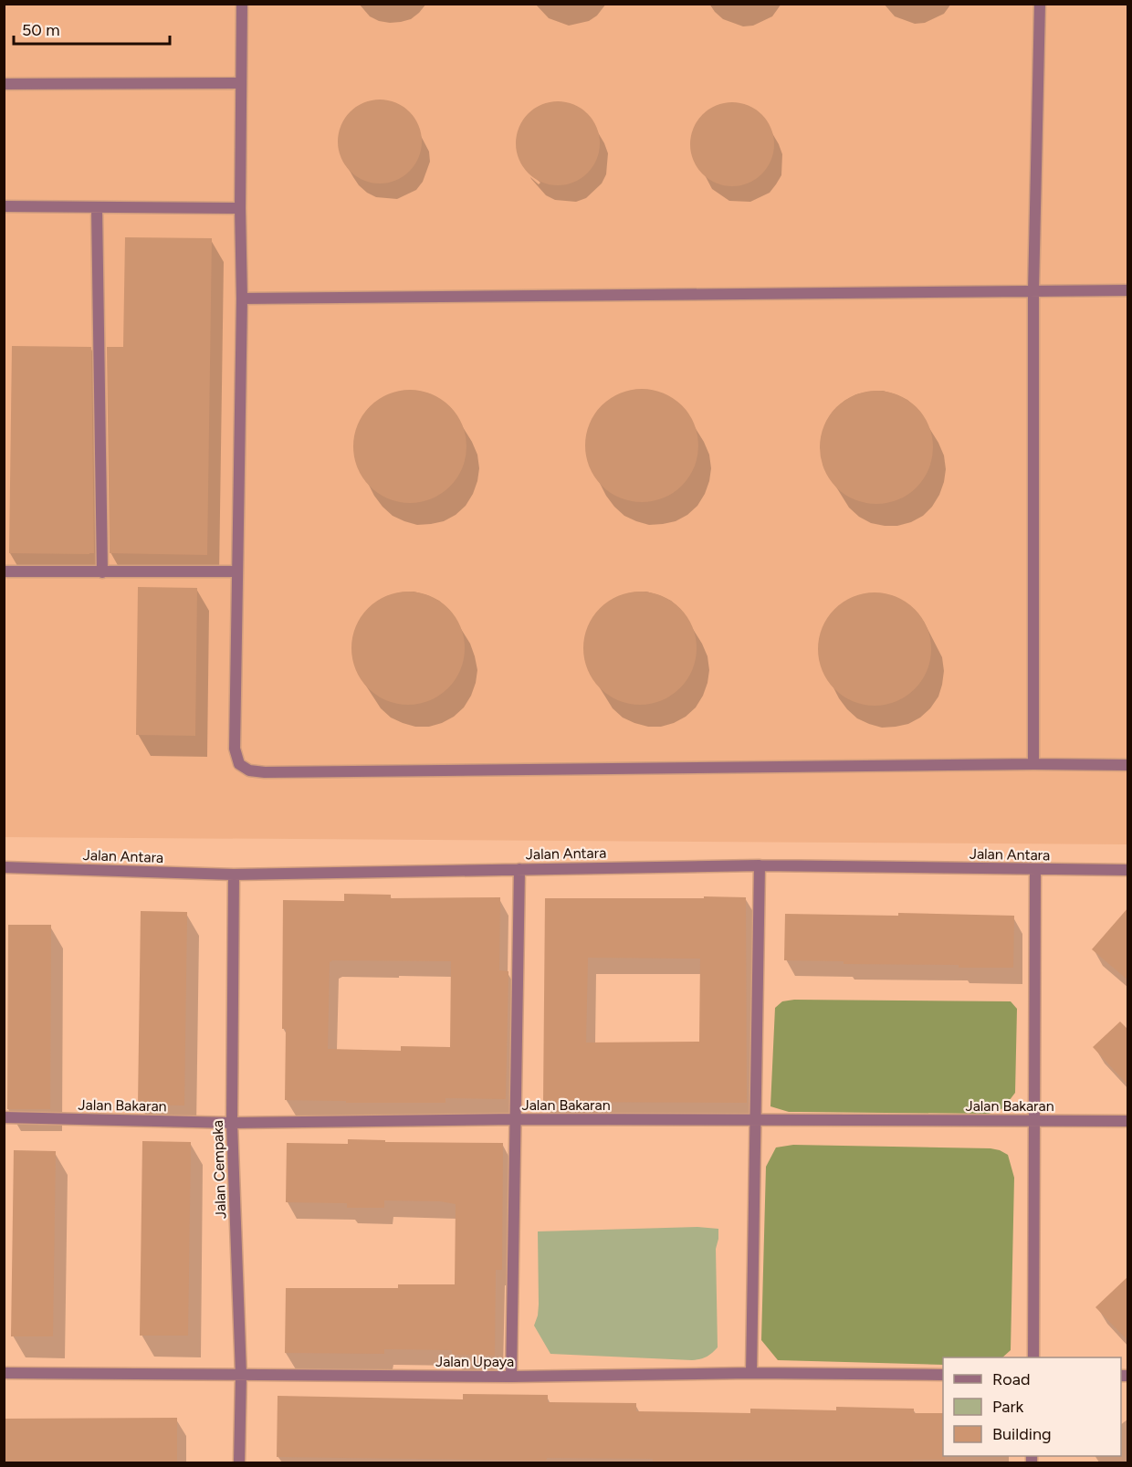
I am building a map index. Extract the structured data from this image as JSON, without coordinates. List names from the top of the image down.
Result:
{
  "streets": {
    "street": [
      "Jalan Antara",
      "Jalan Bakaran",
      "Jalan Cempaka",
      "Jalan Upaya"
    ]
  },
  "crossings": [
    ["Jalan Antara", "Jalan Cempaka"],
    ["Jalan Bakaran", "Jalan Cempaka"],
    ["Jalan Cempaka", "Jalan Upaya"]
  ],
  "legend": ["Road", "Park", "Building"],
  "scale_bar": "50 m"
}
